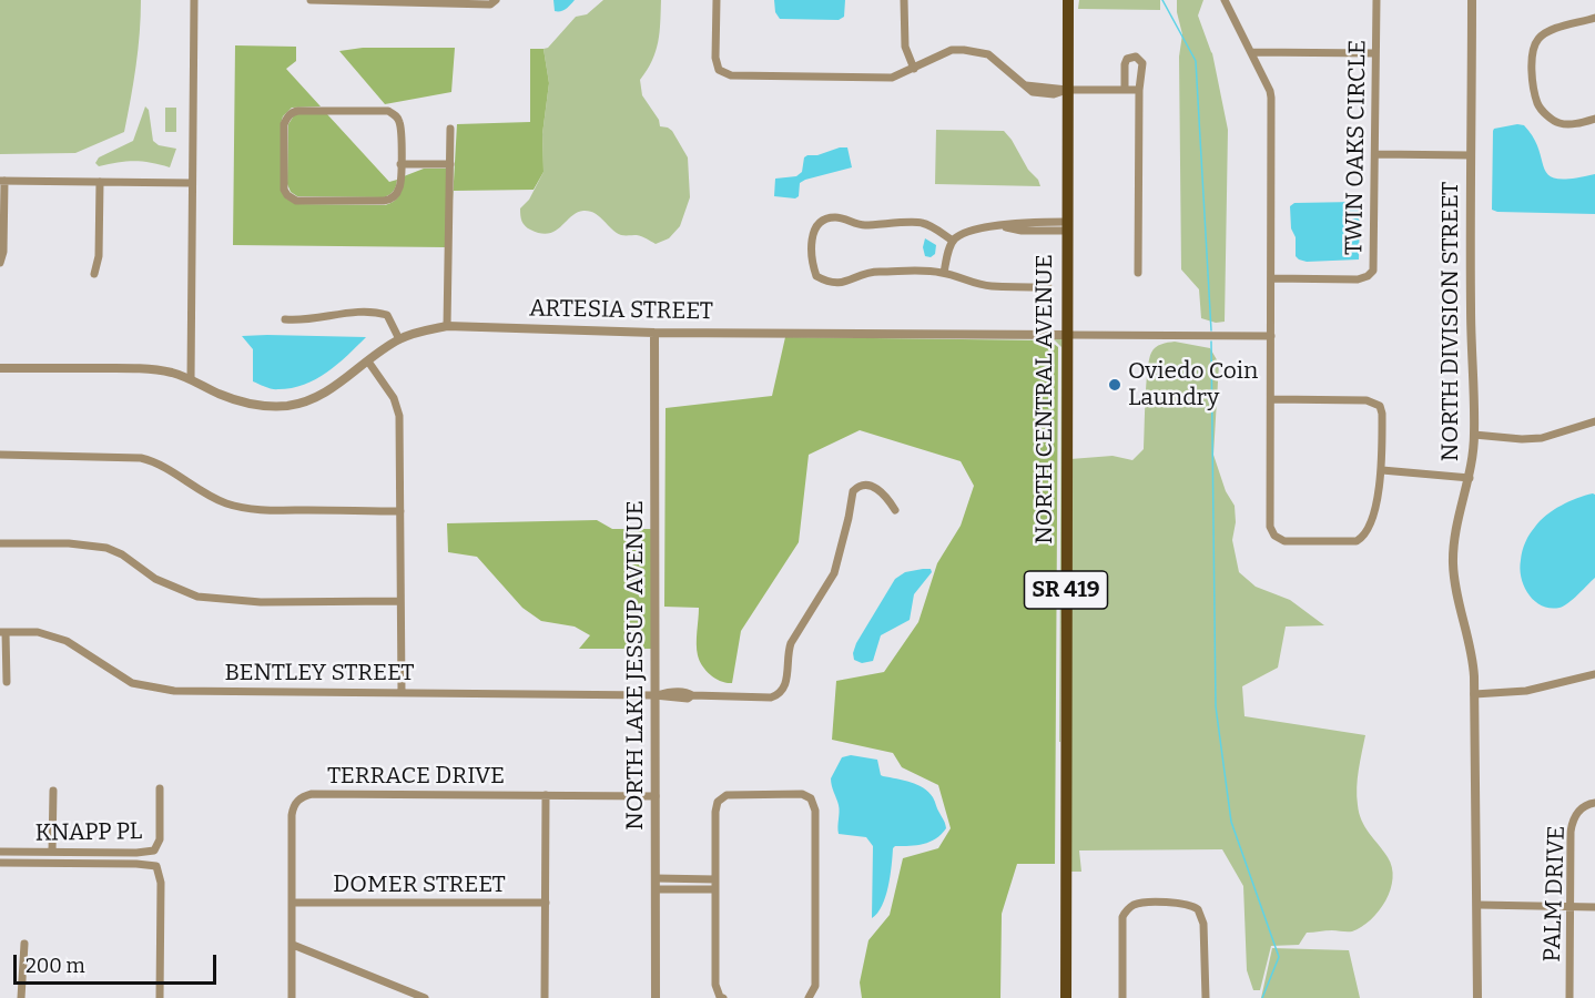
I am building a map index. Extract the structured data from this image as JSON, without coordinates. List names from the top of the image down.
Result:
{
  "streets": {
    "main road": ["NORTH CENTRAL AVENUE", "SR 419"],
    "street": [
      "TWIN OAKS CIRCLE",
      "ARTESIA STREET",
      "NORTH DIVISION STREET",
      "NORTH LAKE JESSUP AVENUE",
      "BENTLEY STREET",
      "TERRACE DRIVE",
      "KNAPP PL",
      "DOMER STREET",
      "PALM DRIVE"
    ]
  },
  "crossings": [
    ["ARTESIA STREET", "NORTH CENTRAL AVENUE"],
    ["ARTESIA STREET", "NORTH LAKE JESSUP AVENUE"],
    ["NORTH LAKE JESSUP AVENUE", "BENTLEY STREET"],
    ["NORTH LAKE JESSUP AVENUE", "TERRACE DRIVE"],
    ["TERRACE DRIVE", "DOMER STREET"]
  ],
  "places": ["Oviedo Coin Laundry"],
  "scale_bar": "200 m"
}
